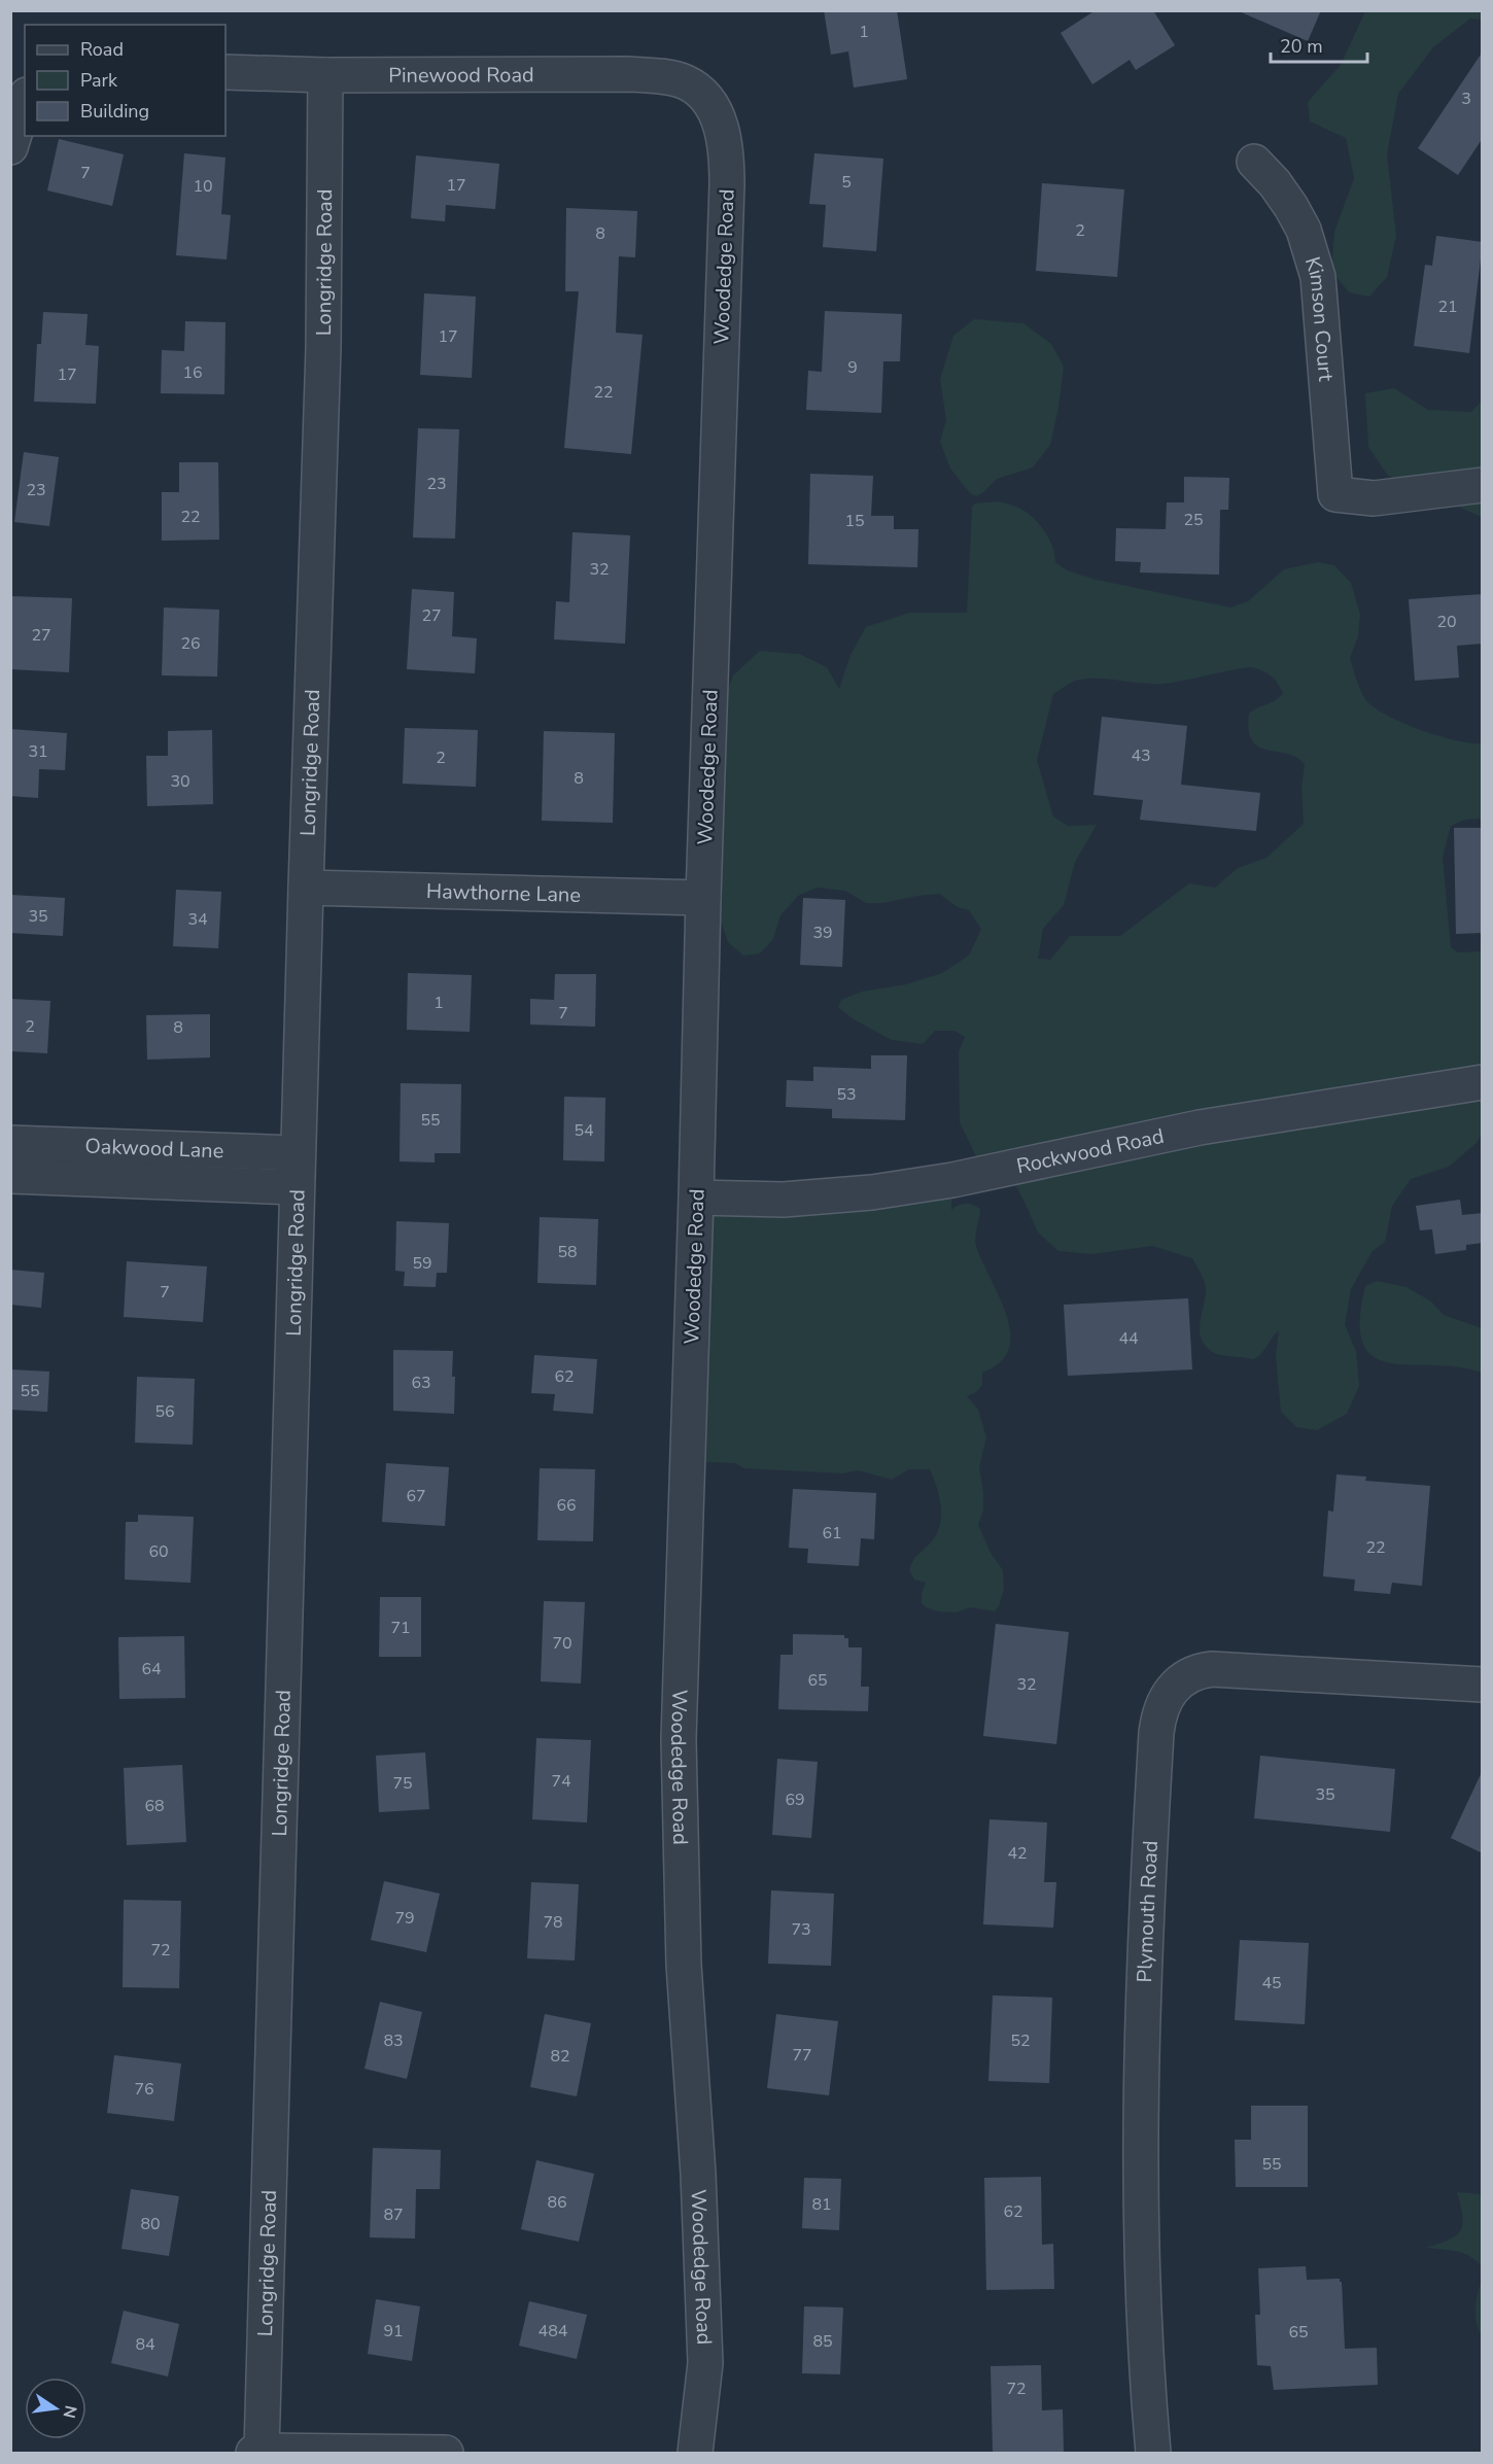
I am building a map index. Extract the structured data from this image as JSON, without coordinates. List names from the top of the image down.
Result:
{
  "streets": {
    "street": [
      "Pinewood Road",
      "Longridge Road",
      "Woodedge Road",
      "Kimson Court",
      "Hawthorne Lane",
      "Oakwood Lane",
      "Rockwood Road",
      "Plymouth Road"
    ]
  },
  "crossings": [
    ["Pinewood Road", "Longridge Road"],
    ["Pinewood Road", "Woodedge Road"],
    ["Longridge Road", "Hawthorne Lane"],
    ["Longridge Road", "Oakwood Lane"],
    ["Woodedge Road", "Hawthorne Lane"],
    ["Woodedge Road", "Rockwood Road"]
  ],
  "house_numbers": [
    "1",
    "3",
    "7",
    "5",
    "17",
    "10",
    "2",
    "8",
    "21",
    "17",
    "9",
    "16",
    "17",
    "22",
    "23",
    "23",
    "22",
    "25",
    "15",
    "32",
    "27",
    "20",
    "27",
    "26",
    "31",
    "43",
    "2",
    "8",
    "30",
    "35",
    "34",
    "39",
    "1",
    "7",
    "2",
    "8",
    "53",
    "55",
    "54",
    "58",
    "59",
    "7",
    "44",
    "62",
    "63",
    "55",
    "56",
    "67",
    "66",
    "61",
    "22",
    "60",
    "71",
    "70",
    "64",
    "65",
    "32",
    "74",
    "75",
    "35",
    "69",
    "68",
    "42",
    "79",
    "78",
    "73",
    "72",
    "45",
    "83",
    "52",
    "77",
    "82",
    "76",
    "55",
    "86",
    "81",
    "62",
    "87",
    "80",
    "91",
    "484",
    "65",
    "85",
    "84",
    "72"
  ],
  "legend": ["Road", "Park", "Building"],
  "scale_bar": "20 m",
  "north": "right"
}
